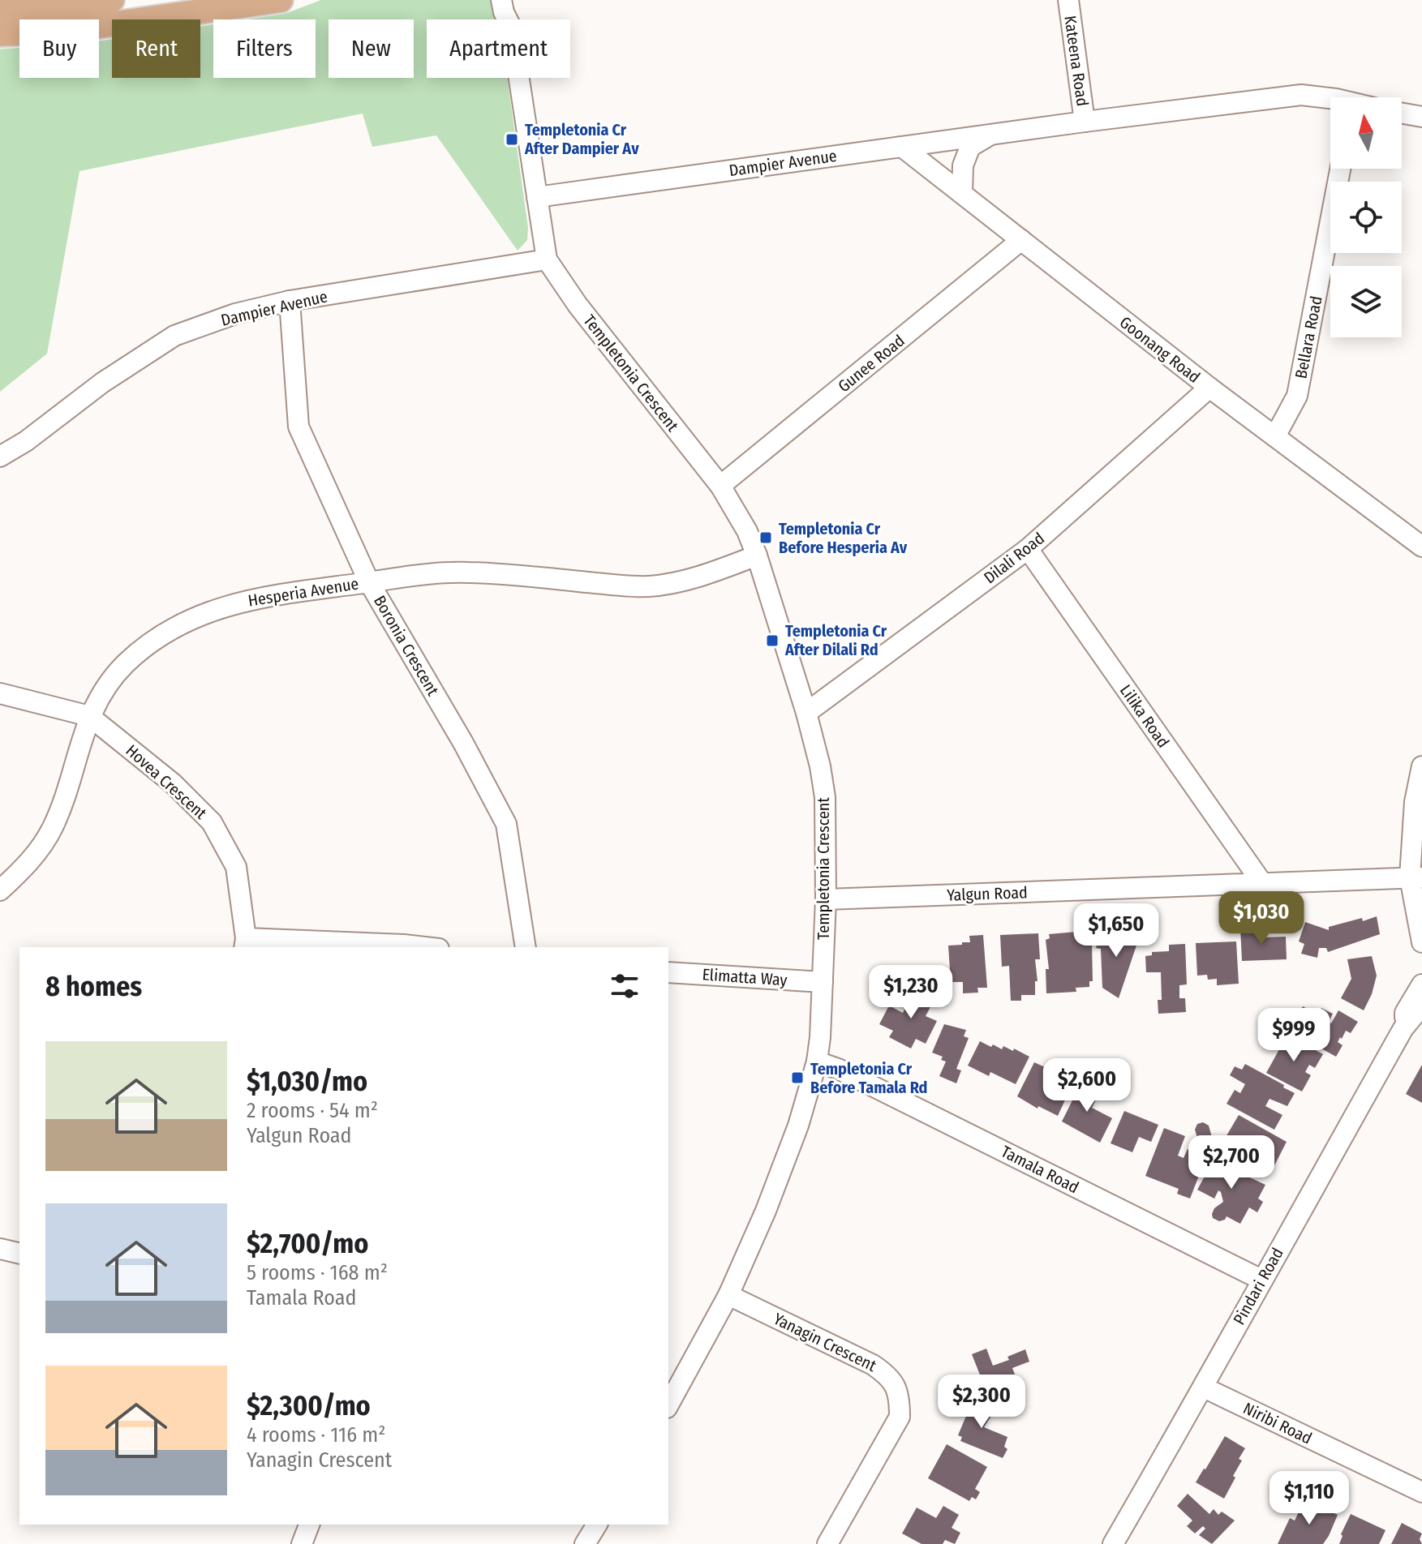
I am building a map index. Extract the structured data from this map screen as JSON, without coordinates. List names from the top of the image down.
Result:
{
  "streets": {
    "street": [
      "Kateena Road",
      "Dampier Avenue",
      "Bellara Road",
      "Goonang Road",
      "Gunee Road",
      "Templetonia Crescent",
      "Dilali Road",
      "Hesperia Avenue",
      "Boronia Crescent",
      "Lilika Road",
      "Hovea Crescent",
      "Yalgun Road",
      "Elimatta Way",
      "Tamala Road",
      "Pindari Road",
      "Yanagin Crescent",
      "Niribi Road"
    ]
  },
  "crossings": [
    ["Kateena Road", "Dampier Avenue"],
    ["Dampier Avenue", "Goonang Road"],
    ["Dampier Avenue", "Templetonia Crescent"],
    ["Dampier Avenue", "Boronia Crescent"],
    ["Bellara Road", "Goonang Road"],
    ["Goonang Road", "Gunee Road"],
    ["Goonang Road", "Dilali Road"],
    ["Gunee Road", "Templetonia Crescent"],
    ["Templetonia Crescent", "Dilali Road"],
    ["Templetonia Crescent", "Hesperia Avenue"],
    ["Templetonia Crescent", "Yalgun Road"],
    ["Templetonia Crescent", "Elimatta Way"],
    ["Templetonia Crescent", "Tamala Road"],
    ["Templetonia Crescent", "Yanagin Crescent"],
    ["Dilali Road", "Lilika Road"],
    ["Hesperia Avenue", "Boronia Crescent"],
    ["Hesperia Avenue", "Hovea Crescent"],
    ["Lilika Road", "Yalgun Road"],
    ["Tamala Road", "Pindari Road"],
    ["Pindari Road", "Niribi Road"]
  ],
  "places": {
    "transit": [
      "Templetonia Cr After Dampier Av",
      "Templetonia Cr Before Hesperia Av",
      "Templetonia Cr After Dilali Rd",
      "Templetonia Cr Before Tamala Rd"
    ]
  },
  "north": "top",
  "page": {
    "chip": [
      "Buy",
      "Rent",
      "Filters",
      "New",
      "Apartment"
    ],
    "price": [
      "$1,030",
      "$1,650",
      "$1,230",
      "$999",
      "$2,600",
      "$2,700",
      "$2,300",
      "$1,110"
    ],
    "heading": "8 homes",
    "list": [
      {
        "name": "$1,030/mo",
        "note": "2 rooms · 54 m² · Yalgun Road"
      },
      {
        "name": "$2,700/mo",
        "note": "5 rooms · 168 m² · Tamala Road"
      },
      {
        "name": "$2,300/mo",
        "note": "4 rooms · 116 m² · Yanagin Crescent"
      }
    ]
  }
}
